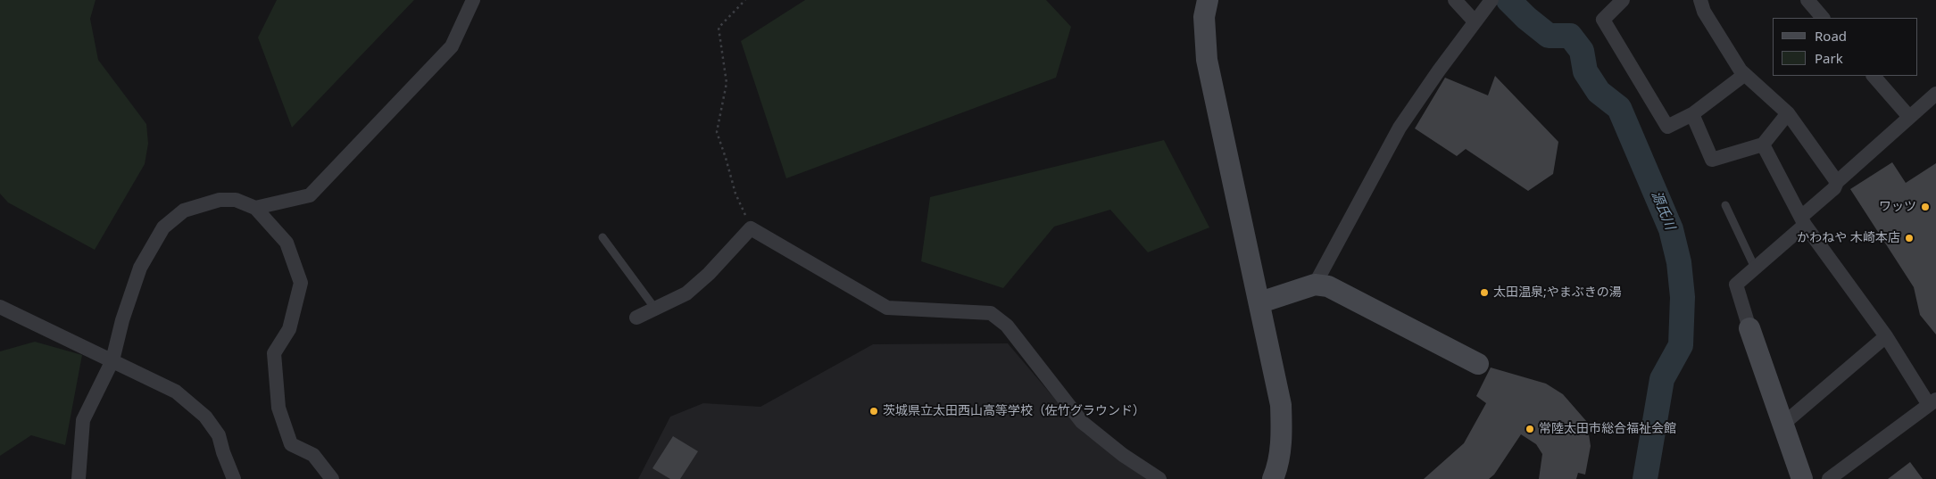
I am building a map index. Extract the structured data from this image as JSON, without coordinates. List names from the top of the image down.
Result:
{
  "water": ["源氏川"],
  "places": [
    "ワッツ",
    "かわねや 木崎本店",
    "太田温泉;やまぶきの湯",
    "茨城県立太田西山高等学校（佐竹グラウンド）",
    "常陸太田市総合福祉会館"
  ],
  "legend": ["Road", "Park"]
}
